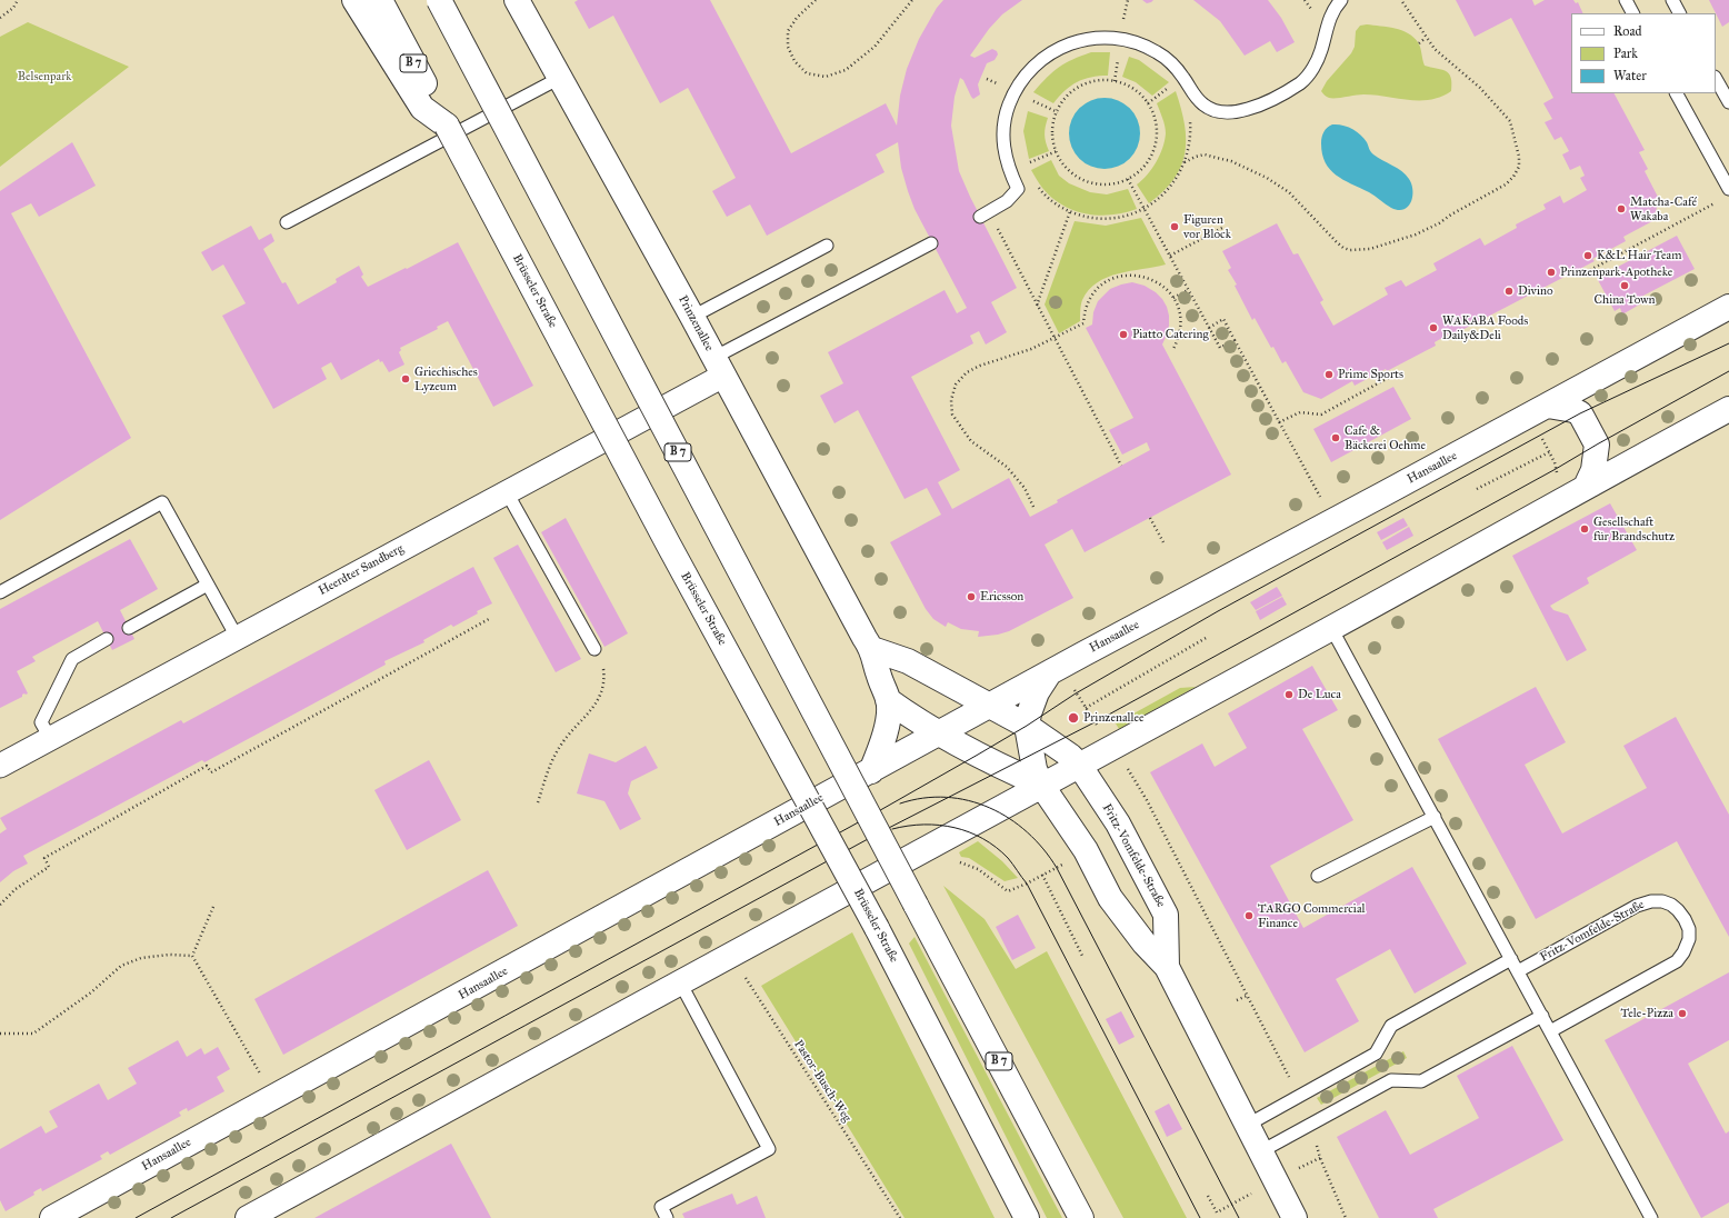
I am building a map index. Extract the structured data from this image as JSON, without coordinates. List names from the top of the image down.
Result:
{
  "streets": {
    "main road": [
      "B 7",
      "Brüsseler Straße",
      "Prinzenallee",
      "Hansaallee",
      "Fritz-Vomfelde-Straße"
    ],
    "street": ["Heerdter Sandberg"],
    "path": ["Pastor-Busch-Weg"]
  },
  "crossings": [
    ["Prinzenallee", "Hansaallee"],
    ["Prinzenallee", "Heerdter Sandberg"],
    ["Hansaallee", "Fritz-Vomfelde-Straße"]
  ],
  "parks": ["Belsenpark"],
  "places": [
    "Matcha-Café Wakaba",
    "Figuren vor Block",
    "K&L Hair Team",
    "Prinzenpark-Apotheke",
    "China Town",
    "Divino",
    "WAKABA Foods Daily&Deli",
    "Piatto Catering",
    "Prime Sports",
    "Griechisches Lyzeum",
    "Cafe & Bäckerei Oehme",
    "Gesellschaft für Brandschutz",
    "Ericsson",
    "De Luca",
    "Prinzenallee",
    "TARGO Commercial Finance",
    "Tele-Pizza"
  ],
  "legend": ["Road", "Park", "Water"]
}
